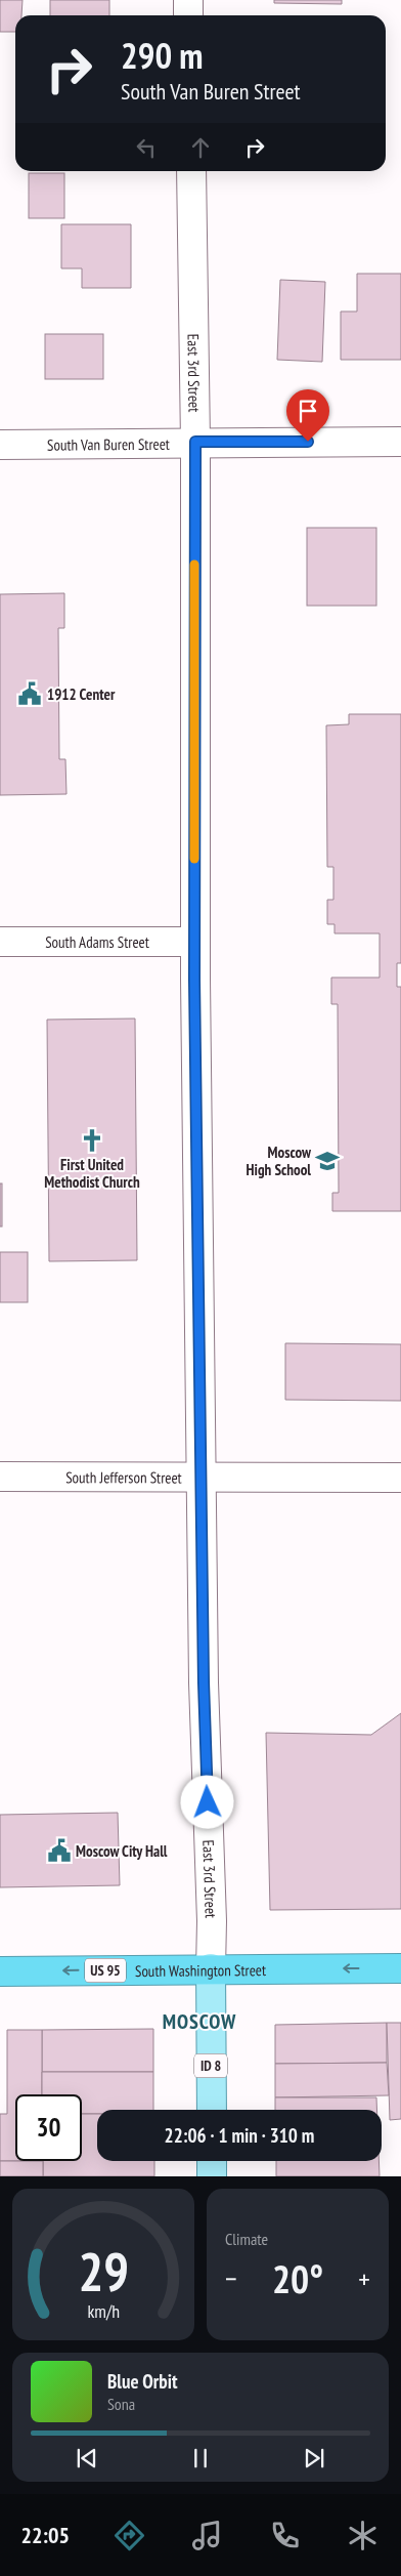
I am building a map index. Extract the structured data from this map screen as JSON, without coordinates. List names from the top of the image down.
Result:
{
  "streets": {
    "highway": ["South Washington Street", "US 95"],
    "main road": ["East 3rd Street", "ID 8"],
    "street": ["South Van Buren Street", "South Adams Street", "South Jefferson Street"]
  },
  "crossings": [
    ["East 3rd Street", "South Van Buren Street"],
    ["East 3rd Street", "South Adams Street"],
    ["East 3rd Street", "South Jefferson Street"],
    ["East 3rd Street", "South Washington Street"]
  ],
  "one_way": ["South Washington Street"],
  "districts": ["MOSCOW"],
  "places": {
    "public building": ["1912 Center", "Moscow City Hall"],
    "church": ["First United Methodist Church"],
    "school or university": ["Moscow High School"]
  },
  "page": {
    "turn": ["290 m", "South Van Buren Street"],
    "limit": "30",
    "trip": "22:06 · 1 min · 310 m",
    "tile": "Climate",
    "heat": ["−", "20°", "+"],
    "song": ["Blue Orbit", "Sona"],
    "tabs": "22:05",
    "gauge": ["29", "km/h"]
  }
}
